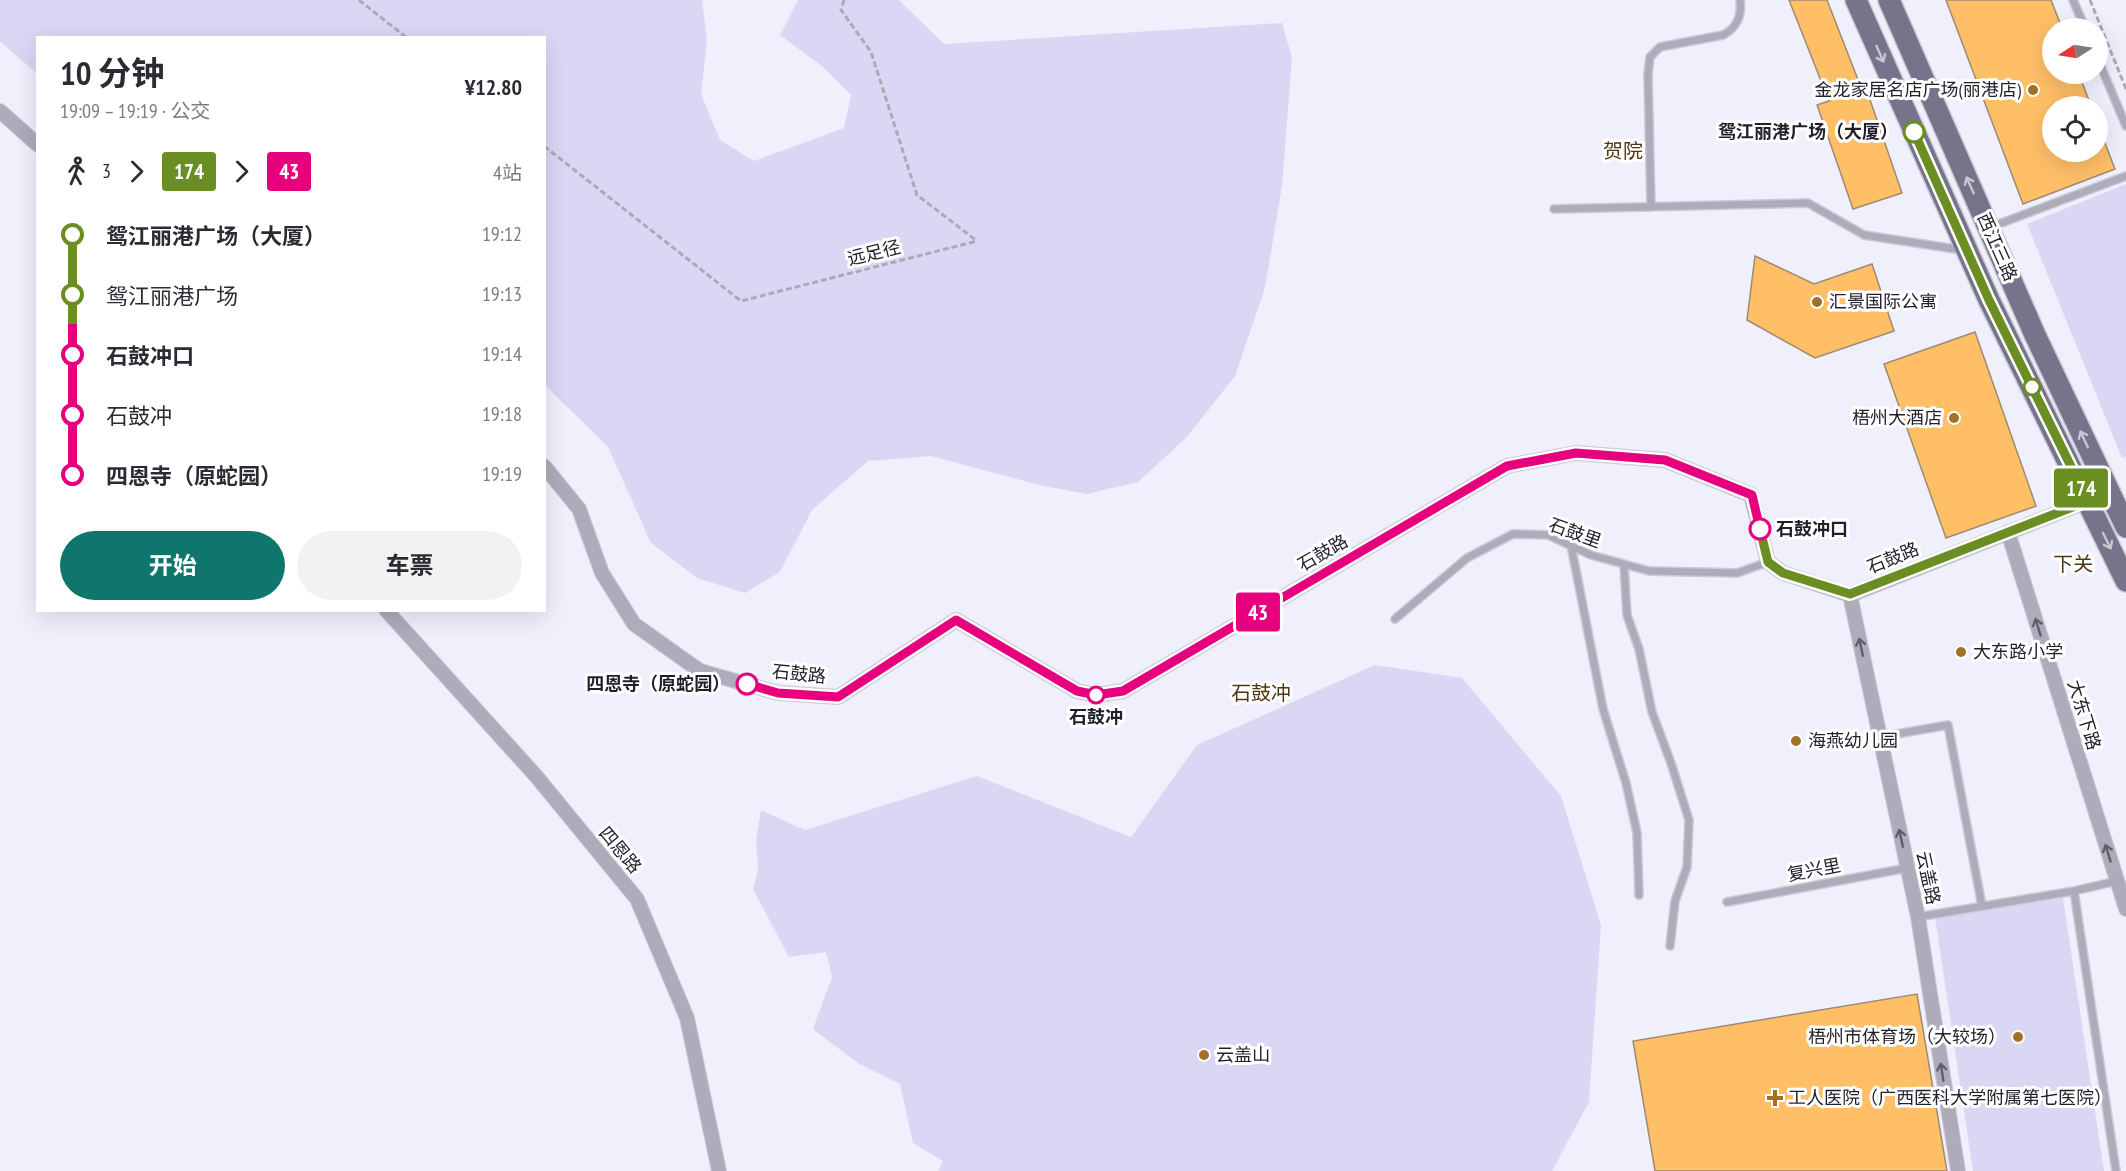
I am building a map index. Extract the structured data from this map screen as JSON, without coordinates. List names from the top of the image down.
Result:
{
  "streets": {
    "main road": ["西江三路"],
    "street": [
      "石鼓路",
      "大东下路",
      "四恩路",
      "云盖路"
    ],
    "lane": ["石鼓里", "复兴里"],
    "path": ["远足径"]
  },
  "crossings": [
    ["西江三路", "石鼓路"],
    ["石鼓里", "石鼓路"],
    ["石鼓路", "大东下路"],
    ["石鼓路", "云盖路"],
    ["复兴里", "云盖路"]
  ],
  "one_way": ["大东下路", "云盖路"],
  "districts": ["贺院", "下关", "石鼓冲"],
  "places": {
    "other": [
      "金龙家居名店广场(丽港店)",
      "鸳江丽港广场（大厦）",
      "汇景国际公寓",
      "梧州大酒店",
      "石鼓冲口",
      "大东路小学",
      "四恩寺（原蛇园）",
      "石鼓冲",
      "海燕幼儿园",
      "梧州市体育场（大较场）",
      "云盖山"
    ],
    "health": ["工人医院（广西医科大学附属第七医院）"]
  },
  "lines": ["bus line 174", "bus line 43"],
  "north": "left",
  "page": {
    "on_map": ["174", "43"],
    "heading": ["10 分钟", "19:09 – 19:19 · 公交", "¥12.80"],
    "legs": [
      "3",
      "174",
      "43",
      "4站"
    ],
    "list": [
      {
        "name": "鸳江丽港广场（大厦）",
        "value": "19:12"
      },
      {
        "name": "鸳江丽港广场",
        "value": "19:13"
      },
      {
        "name": "石鼓冲口",
        "value": "19:14"
      },
      {
        "name": "石鼓冲",
        "value": "19:18"
      },
      {
        "name": "四恩寺（原蛇园）",
        "value": "19:19"
      }
    ],
    "buttons": ["开始", "车票"]
  }
}
